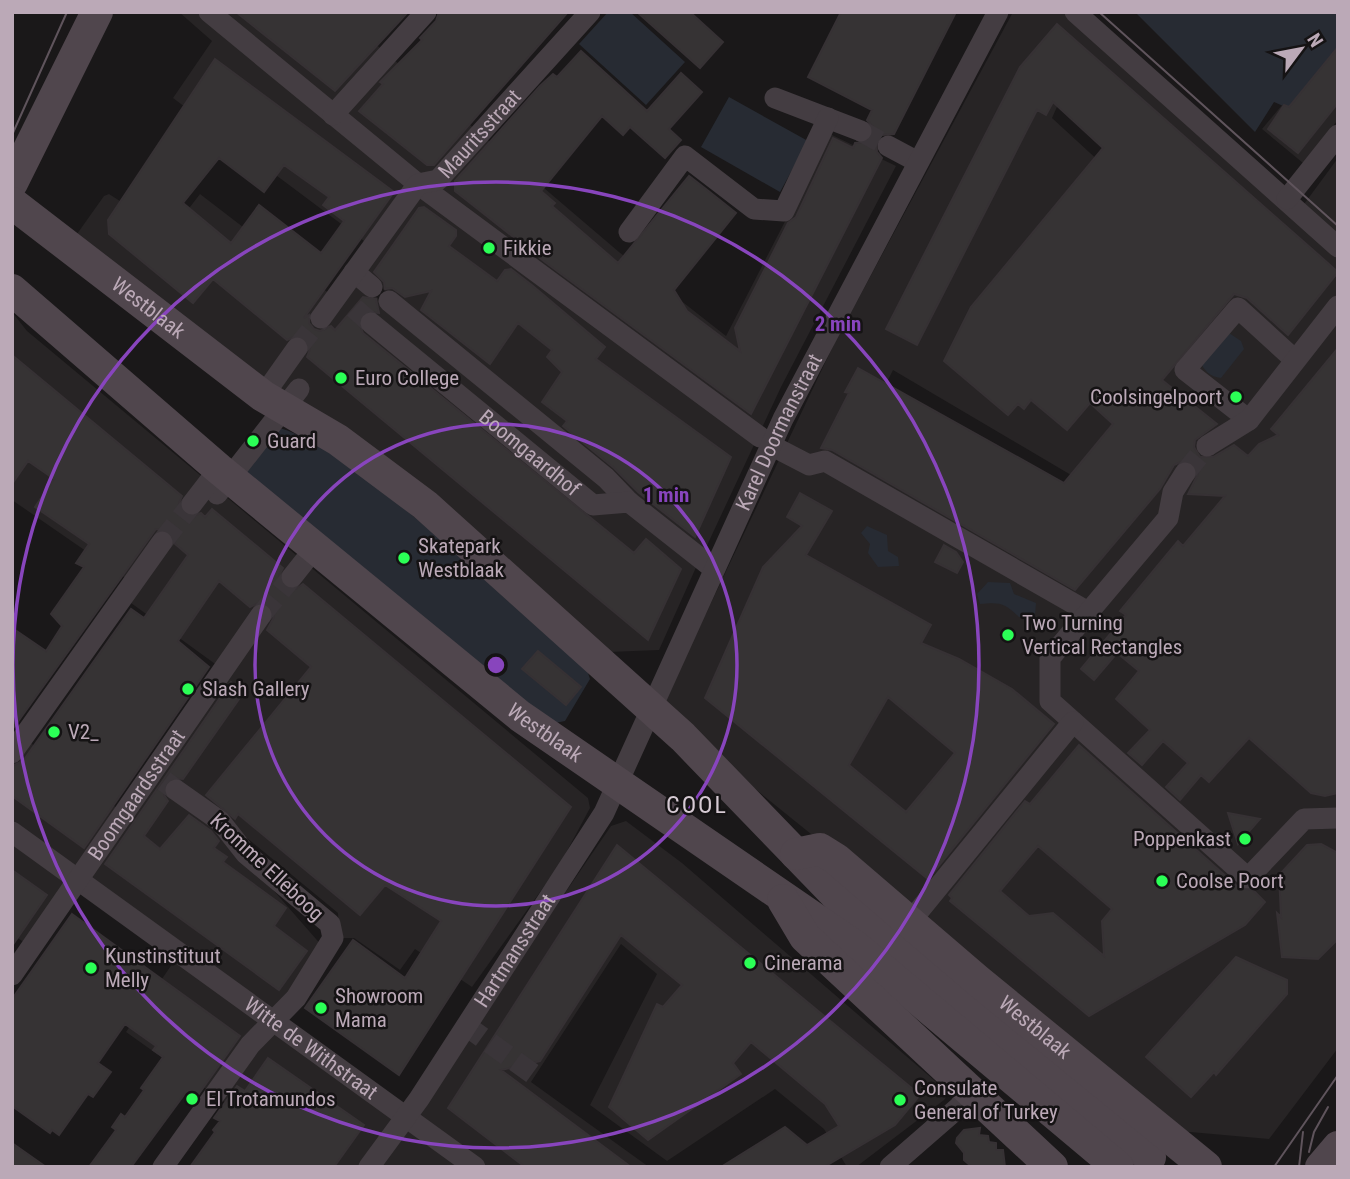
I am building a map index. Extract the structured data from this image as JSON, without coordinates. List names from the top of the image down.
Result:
{
  "streets": {
    "main road": ["Westblaak"],
    "street": [
      "Mauritsstraat",
      "Karel Doormanstraat",
      "Boomgaardhof",
      "Boomgaardsstraat",
      "Kromme Elleboog",
      "Hartmansstraat",
      "Witte de Withstraat"
    ]
  },
  "crossings": [
    ["Westblaak", "Karel Doormanstraat"],
    ["Westblaak", "Hartmansstraat"],
    ["Karel Doormanstraat", "Boomgaardhof"],
    ["Karel Doormanstraat", "Hartmansstraat"],
    ["Boomgaardsstraat", "Kromme Elleboog"],
    ["Boomgaardsstraat", "Witte de Withstraat"],
    ["Kromme Elleboog", "Witte de Withstraat"],
    ["Hartmansstraat", "Witte de Withstraat"]
  ],
  "districts": ["COOL"],
  "places": [
    "Fikkie",
    "Euro College",
    "Coolsingelpoort",
    "Guard",
    "Skatepark Westblaak",
    "Two Turning Vertical Rectangles",
    "Slash Gallery",
    "V2_",
    "Poppenkast",
    "Coolse Poort",
    "Cinerama",
    "Kunstinstituut Melly",
    "Showroom Mama",
    "El Trotamundos",
    "Consulate General of Turkey"
  ],
  "north": "top right",
  "rings": ["2 min", "1 min"]
}
